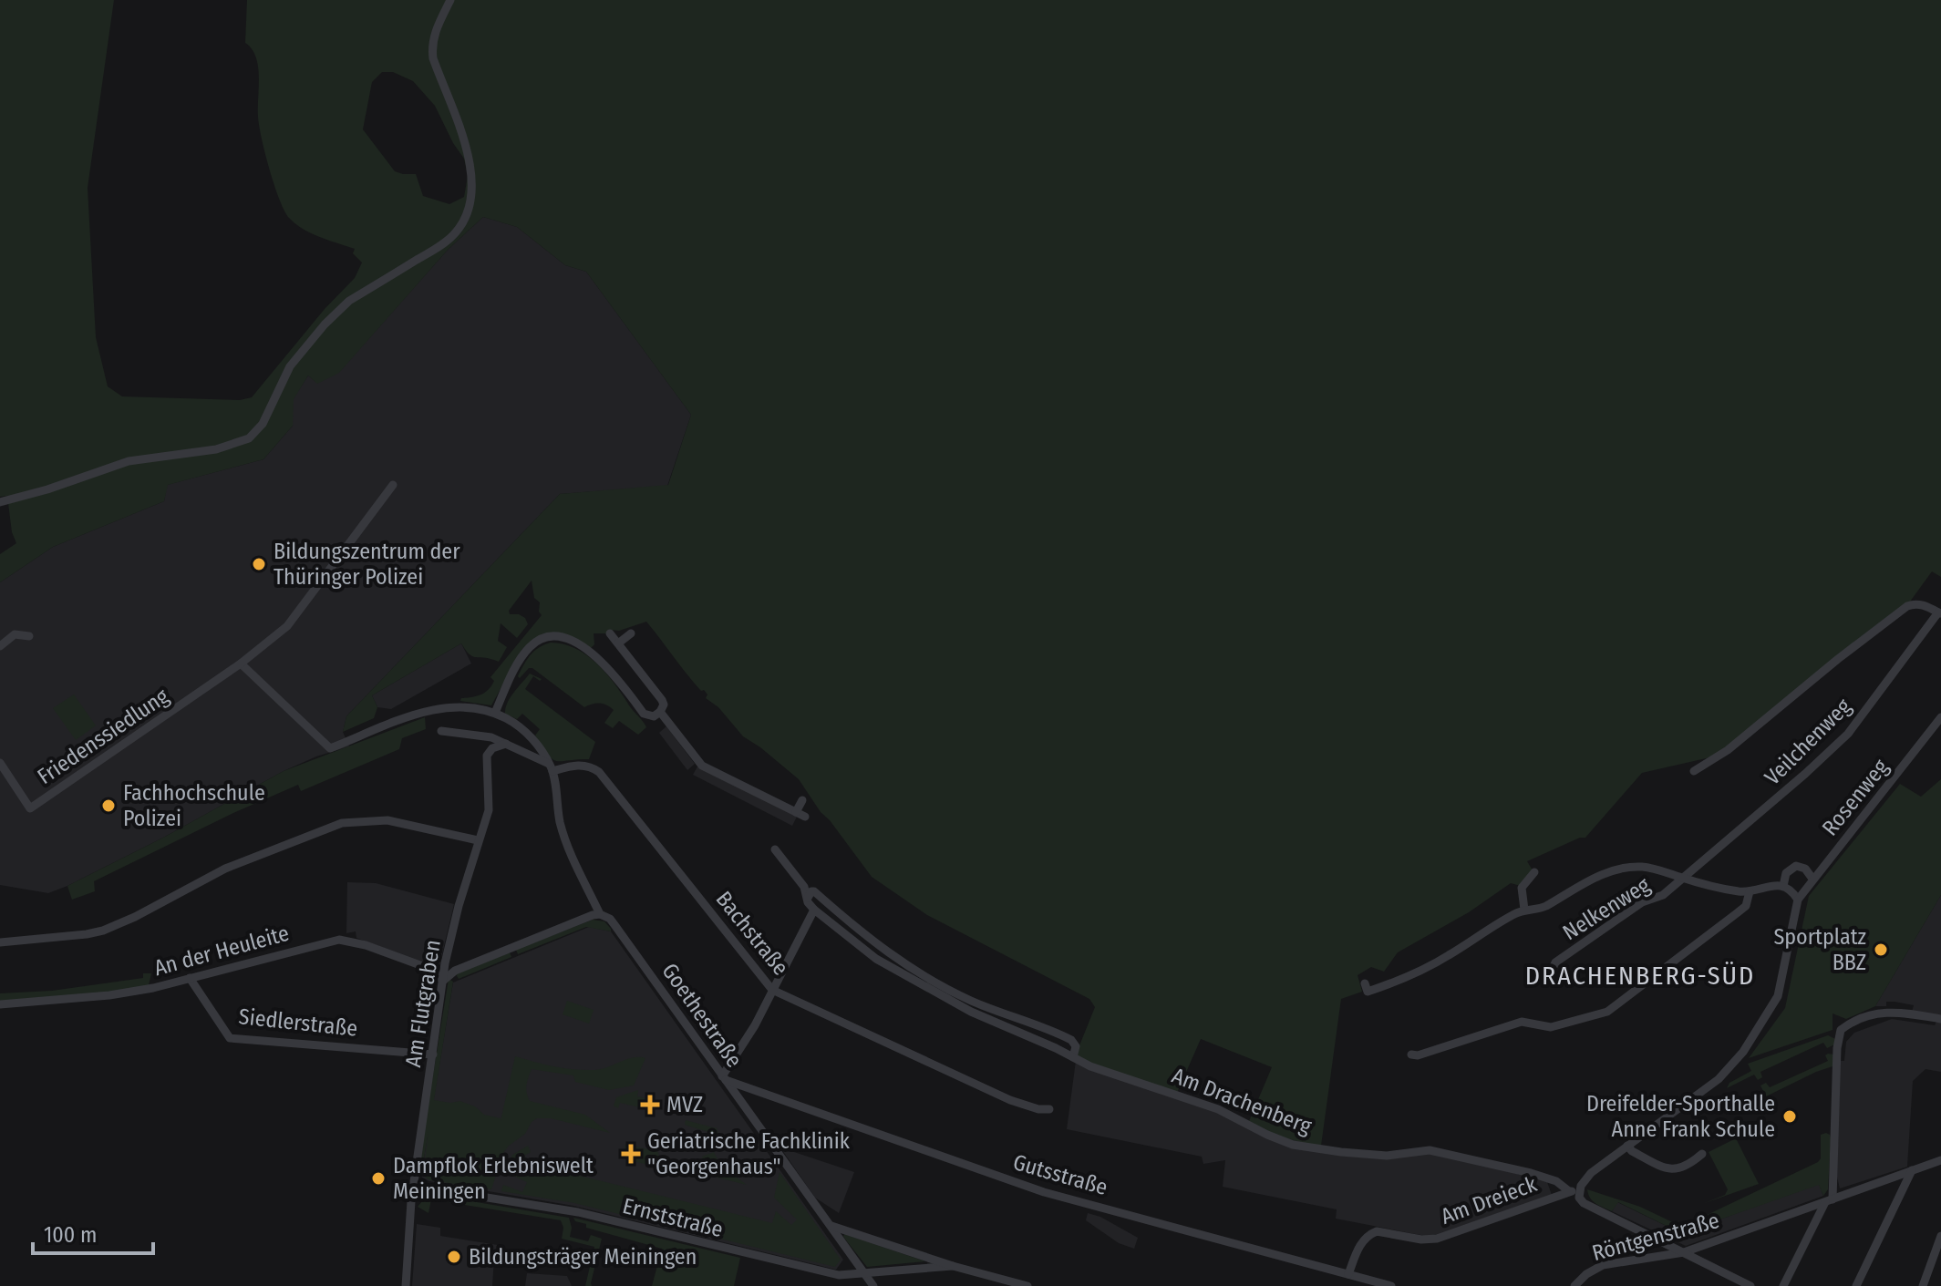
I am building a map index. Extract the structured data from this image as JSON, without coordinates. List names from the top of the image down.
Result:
{
  "streets": {
    "street": [
      "Friedenssiedlung",
      "Veilchenweg",
      "Rosenweg",
      "Nelkenweg",
      "Bachstraße",
      "An der Heuleite",
      "Am Flutgraben",
      "Goethestraße",
      "Siedlerstraße",
      "Am Drachenberg",
      "Gutsstraße",
      "Am Dreieck",
      "Ernststraße",
      "Röntgenstraße"
    ]
  },
  "crossings": [
    ["Veilchenweg", "Nelkenweg"],
    ["Bachstraße", "Goethestraße"],
    ["An der Heuleite", "Am Flutgraben"],
    ["An der Heuleite", "Siedlerstraße"],
    ["Am Flutgraben", "Siedlerstraße"],
    ["Am Flutgraben", "Ernststraße"],
    ["Goethestraße", "Gutsstraße"],
    ["Goethestraße", "Ernststraße"],
    ["Am Drachenberg", "Am Dreieck"],
    ["Gutsstraße", "Am Dreieck"]
  ],
  "districts": ["DRACHENBERG-SÜD"],
  "places": {
    "other": [
      "Bildungszentrum der Thüringer Polizei",
      "Fachhochschule Polizei",
      "Sportplatz BBZ",
      "Dreifelder-Sporthalle Anne Frank Schule",
      "Dampflok Erlebniswelt Meiningen",
      "Bildungsträger Meiningen"
    ],
    "health": ["MVZ", "Geriatrische Fachklinik \"Georgenhaus\""]
  },
  "scale_bar": "100 m"
}
